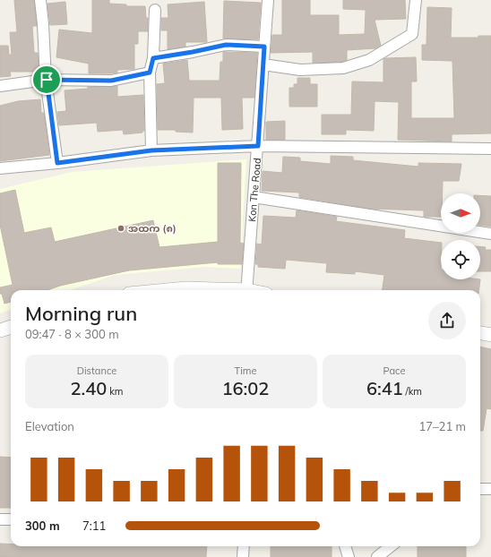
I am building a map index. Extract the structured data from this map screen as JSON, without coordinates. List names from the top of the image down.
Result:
{
  "streets": {
    "street": ["Kon The Road"]
  },
  "places": ["အထက (၈)"],
  "north": "right",
  "page": {
    "heading": ["Morning run", "09:47 · 8 × 300 m"],
    "stats": [
      ["Distance", "2.40 km"],
      ["Time", "16:02"],
      ["Pace", "6:41 /km"]
    ],
    "chart": ["Elevation", "17–21 m"],
    "list": [
      {
        "name": "300 m",
        "note": "7:11"
      }
    ]
  }
}
